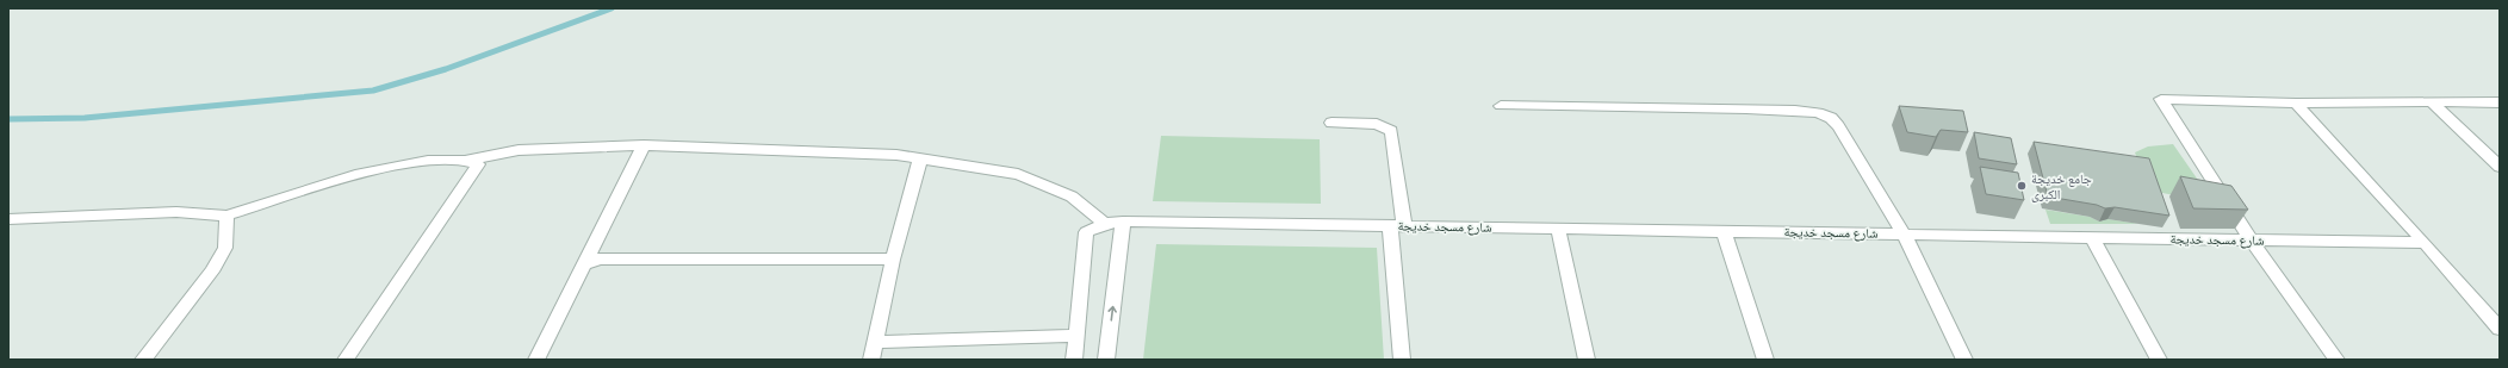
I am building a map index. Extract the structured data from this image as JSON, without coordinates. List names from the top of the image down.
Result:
{
  "streets": {
    "street": ["شارع مسجد خديجة"]
  },
  "places": ["جامع خديجة الكبرى"]
}
